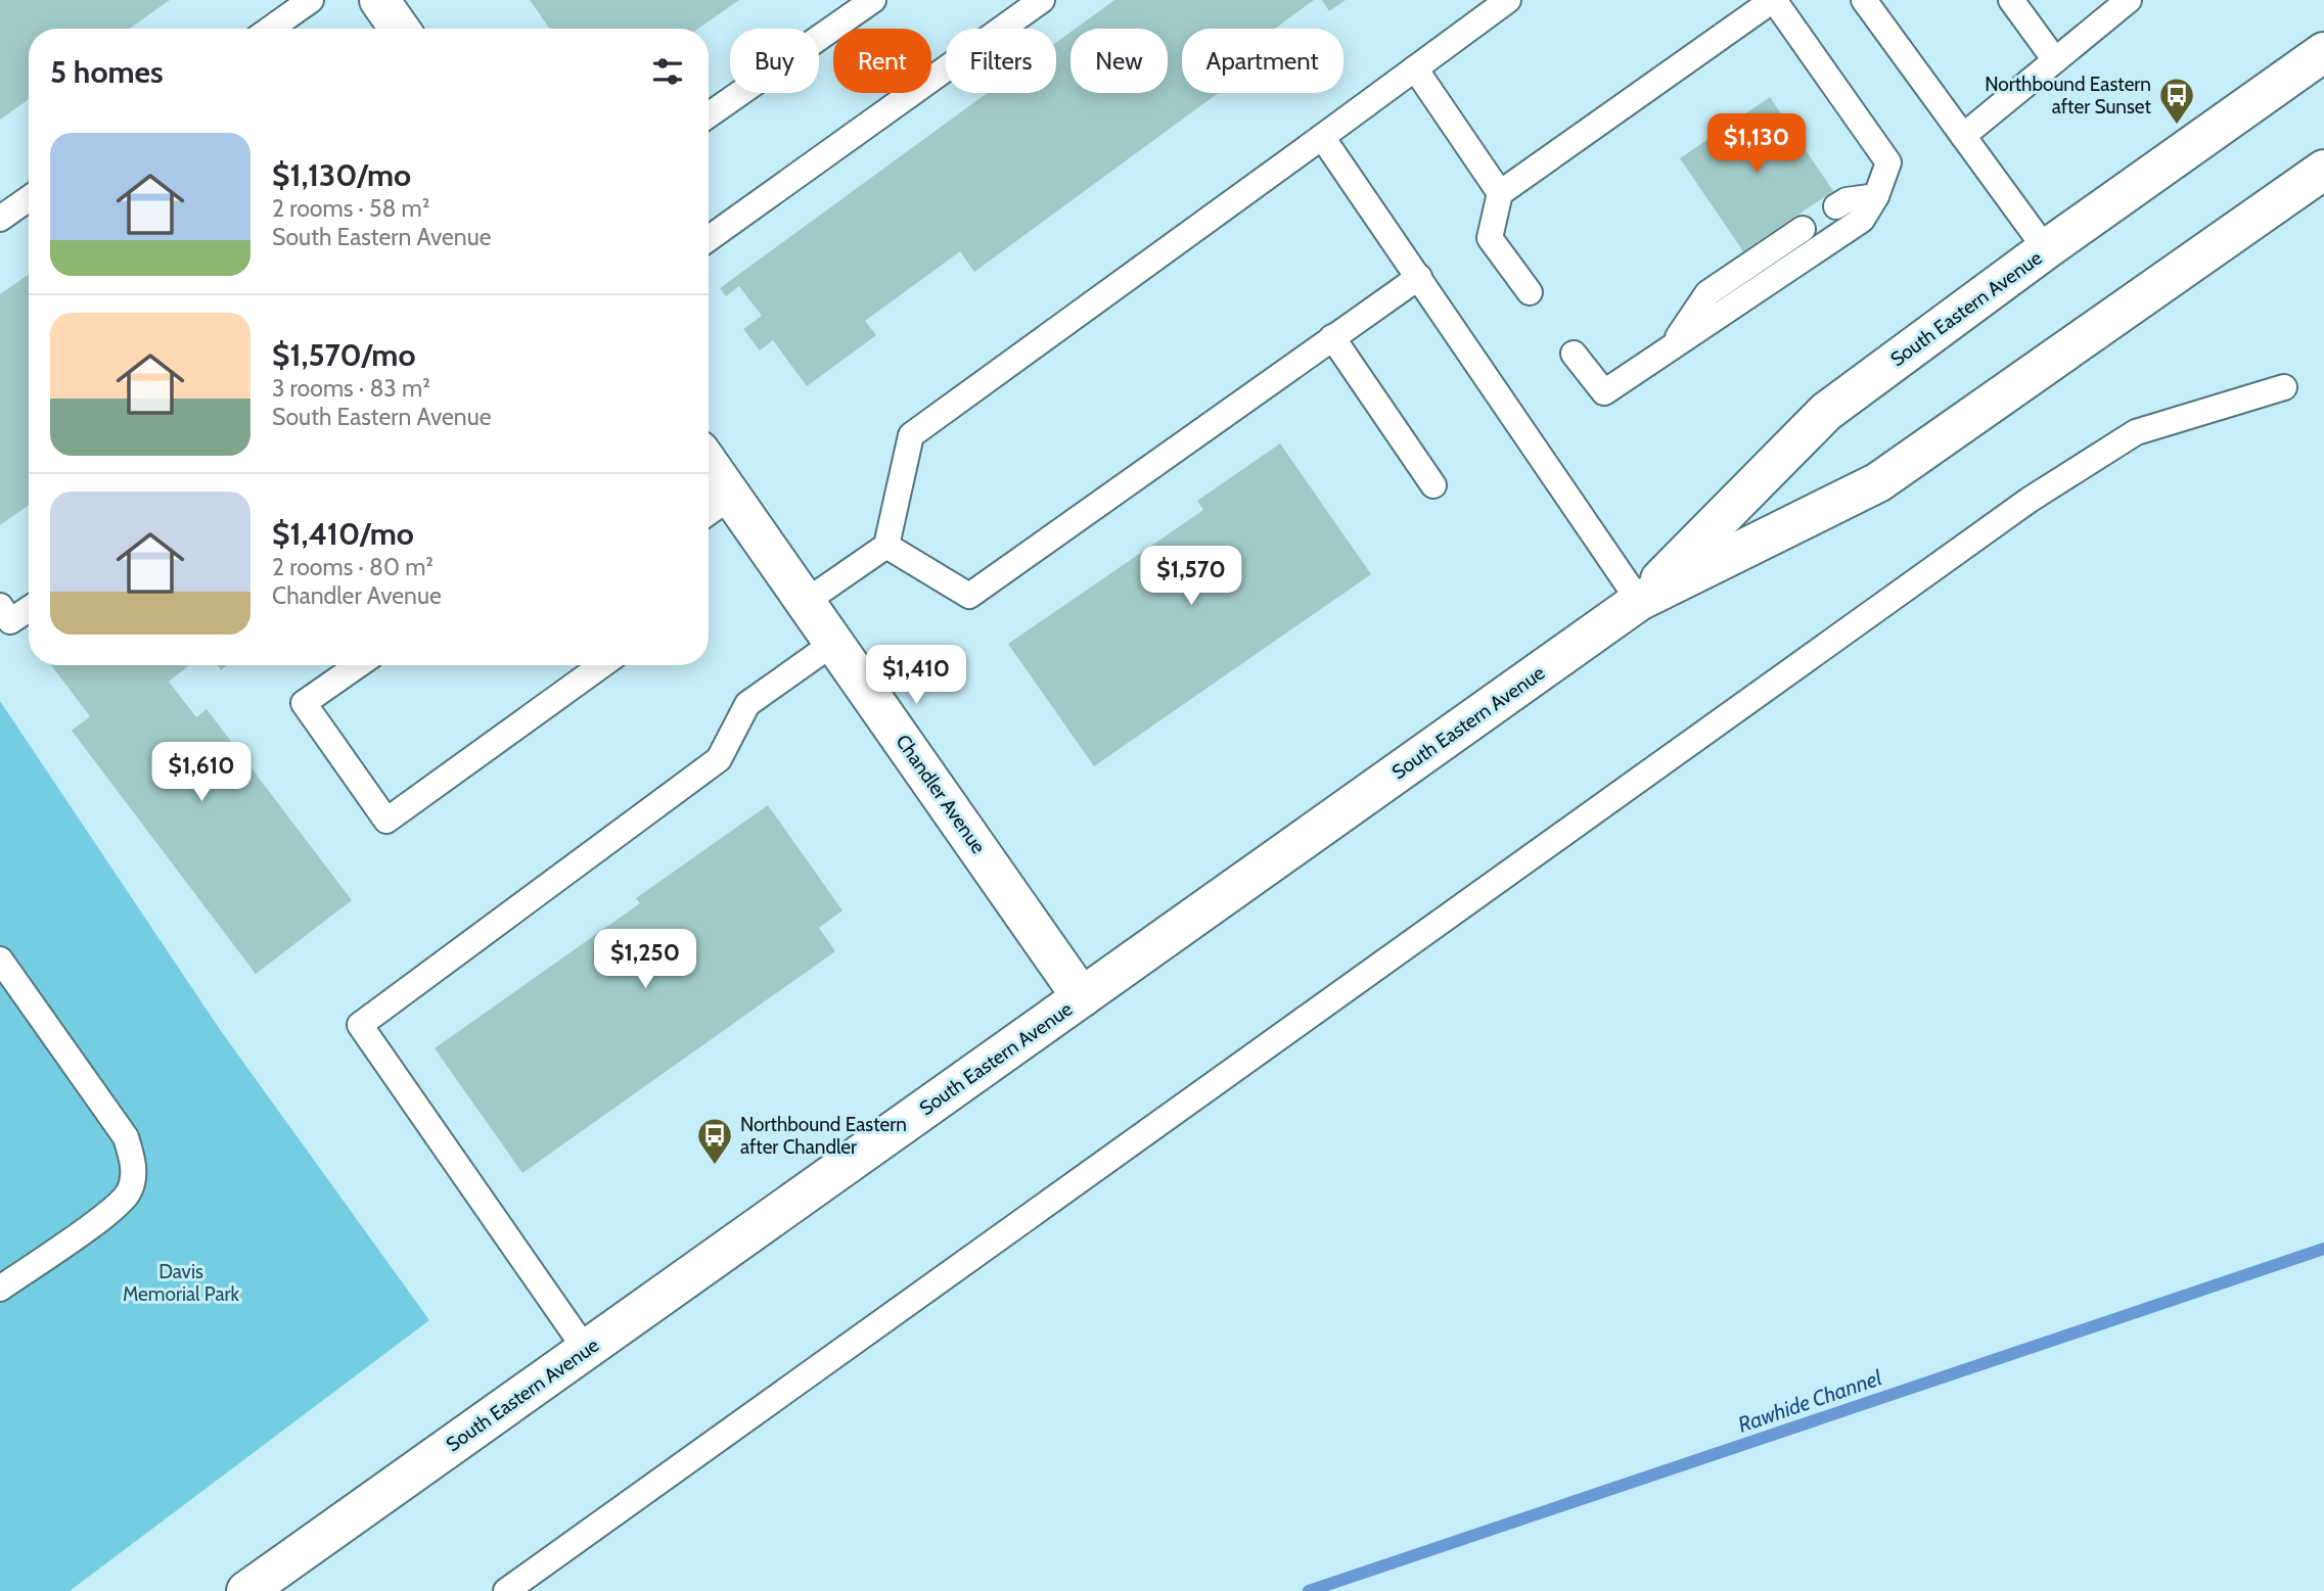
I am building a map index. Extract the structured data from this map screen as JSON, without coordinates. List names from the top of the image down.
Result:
{
  "streets": {
    "main road": ["South Eastern Avenue", "Chandler Avenue"]
  },
  "crossings": [
    ["South Eastern Avenue", "Chandler Avenue"]
  ],
  "water": ["Rawhide Channel"],
  "parks": ["Davis Memorial Park"],
  "places": {
    "bus stop": ["Northbound Eastern after Sunset", "Northbound Eastern after Chandler"]
  },
  "page": {
    "chip": [
      "Buy",
      "Rent",
      "Filters",
      "New",
      "Apartment"
    ],
    "heading": "5 homes",
    "price": [
      "$1,130",
      "$1,570",
      "$1,410",
      "$1,610",
      "$1,250"
    ],
    "list": [
      {
        "name": "$1,130/mo",
        "note": "2 rooms · 58 m² · South Eastern Avenue"
      },
      {
        "name": "$1,570/mo",
        "note": "3 rooms · 83 m² · South Eastern Avenue"
      },
      {
        "name": "$1,410/mo",
        "note": "2 rooms · 80 m² · Chandler Avenue"
      }
    ]
  }
}
